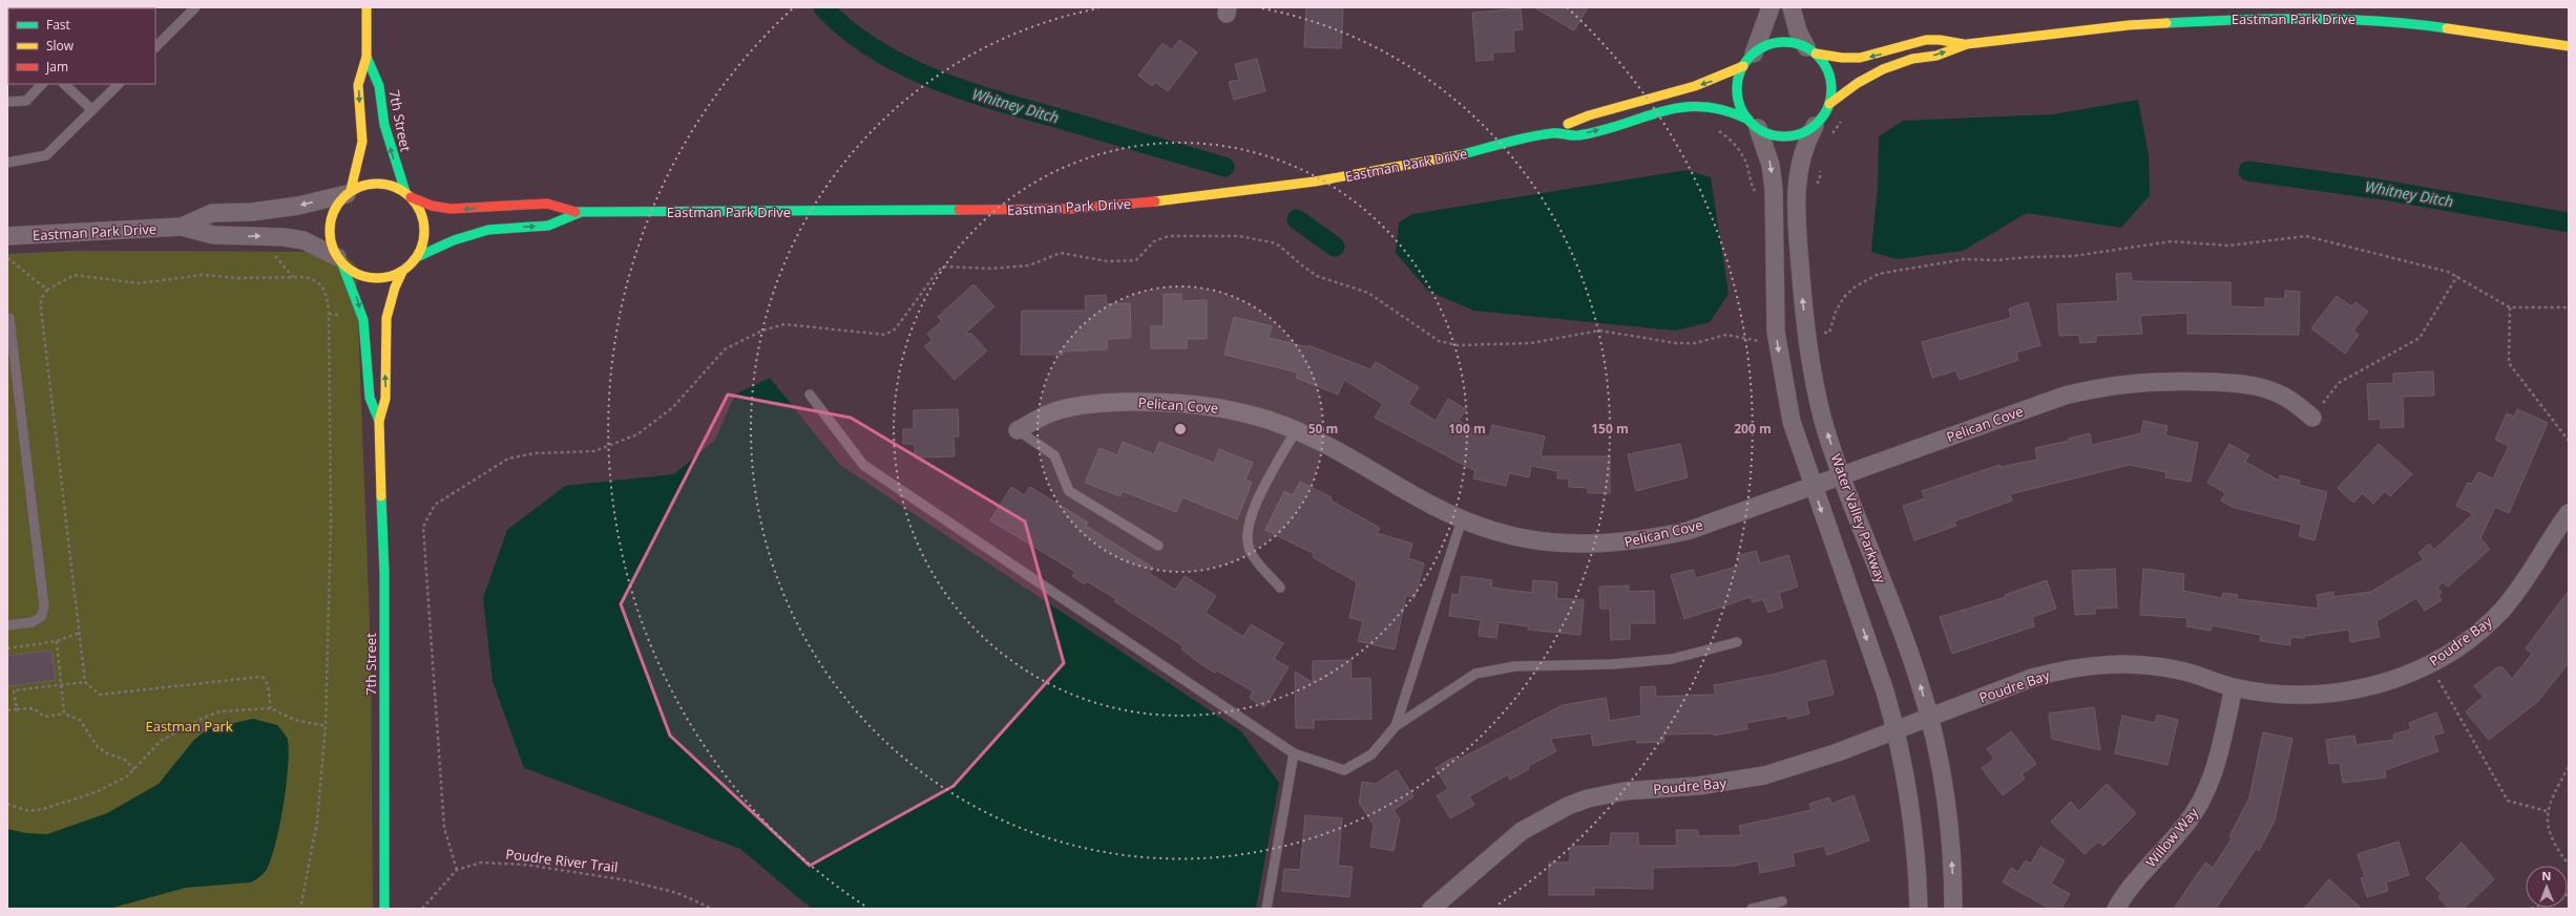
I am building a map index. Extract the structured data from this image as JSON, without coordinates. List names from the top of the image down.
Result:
{
  "streets": {
    "street": [
      "Eastman Park Drive",
      "7th Street",
      "Pelican Cove",
      "Water Valley Parkway",
      "Poudre Bay",
      "Willow Way"
    ],
    "path": ["Poudre River Trail"]
  },
  "crossings": [
    ["Eastman Park Drive", "7th Street"],
    ["Eastman Park Drive", "Water Valley Parkway"],
    ["Pelican Cove", "Water Valley Parkway"],
    ["Water Valley Parkway", "Poudre Bay"],
    ["Poudre Bay", "Willow Way"]
  ],
  "water": ["Whitney Ditch"],
  "parks": ["Eastman Park"],
  "legend": ["Fast", "Slow", "Jam"],
  "north": "top",
  "rings": [
    "50 m",
    "100 m",
    "150 m",
    "200 m"
  ]
}
